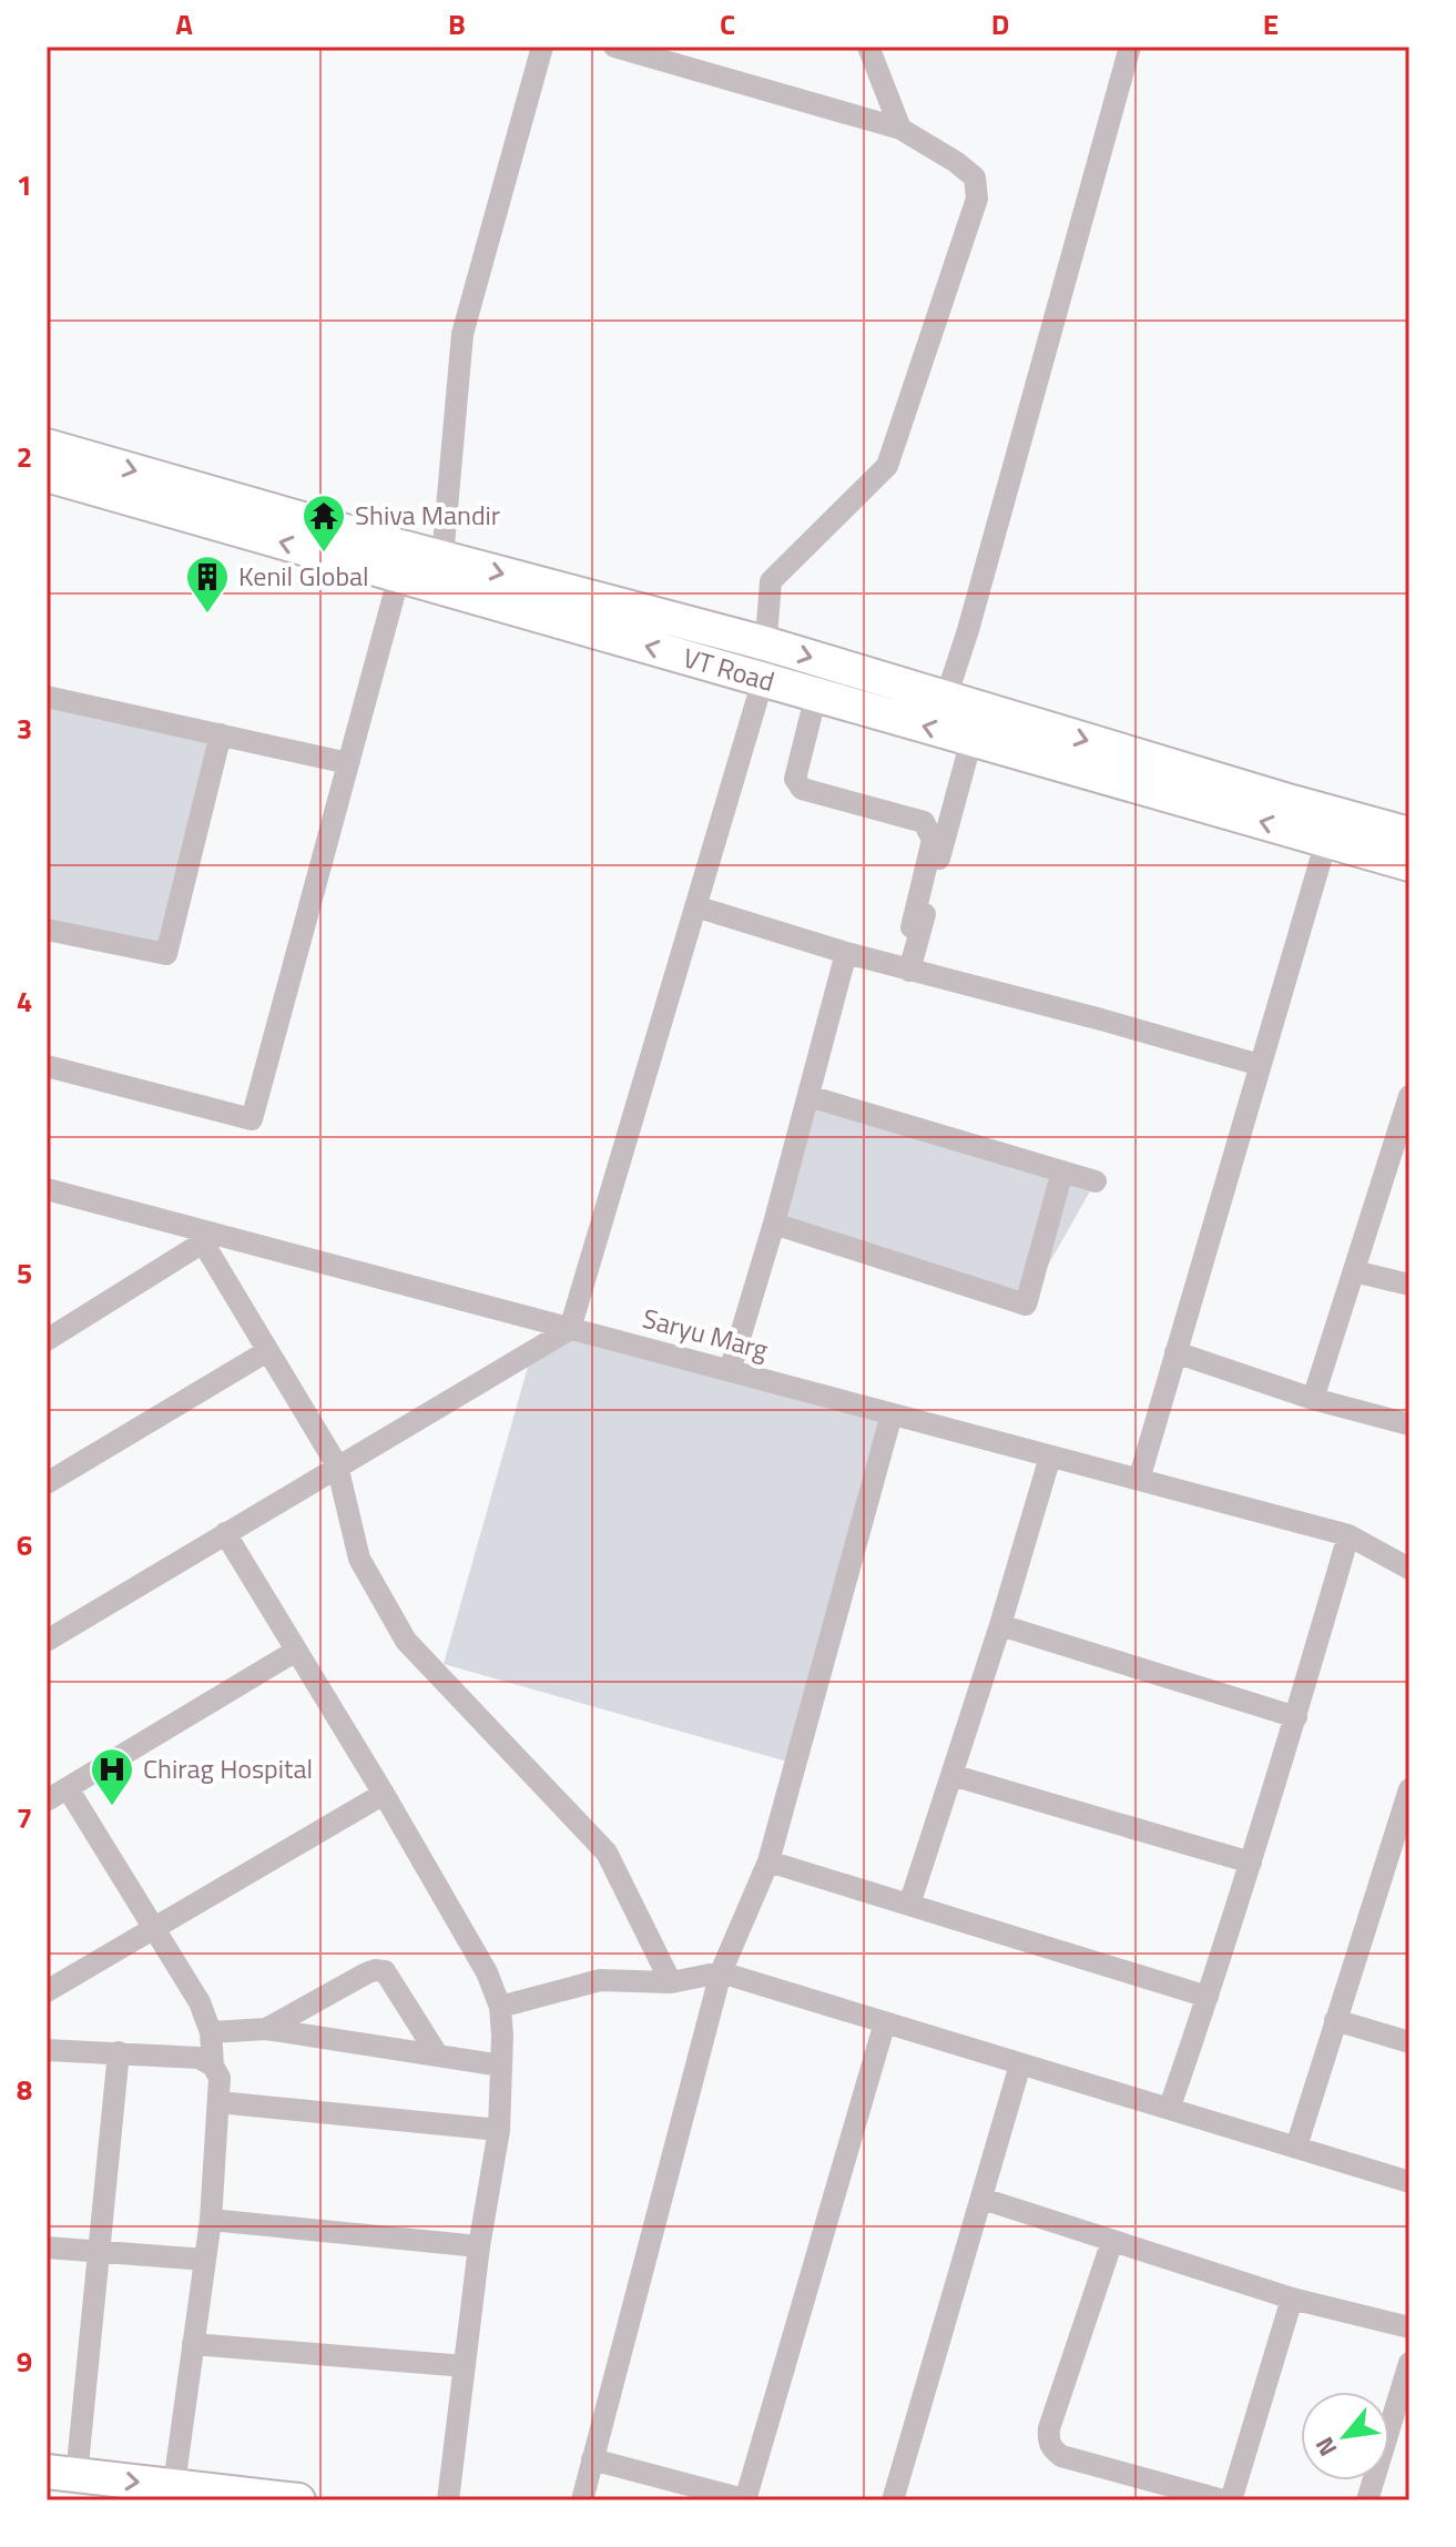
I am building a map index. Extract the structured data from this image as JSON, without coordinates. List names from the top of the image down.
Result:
{
  "streets": {
    "street": ["VT Road", "Saryu Marg"]
  },
  "places": {
    "temple": ["Shiva Mandir"],
    "building": ["Kenil Global"],
    "hospital": ["Chirag Hospital"]
  },
  "north": "bottom left",
  "grid": {
    "columns": [
      "A",
      "B",
      "C",
      "D",
      "E"
    ],
    "rows": [
      "1",
      "2",
      "3",
      "4",
      "5",
      "6",
      "7",
      "8",
      "9"
    ]
  }
}
